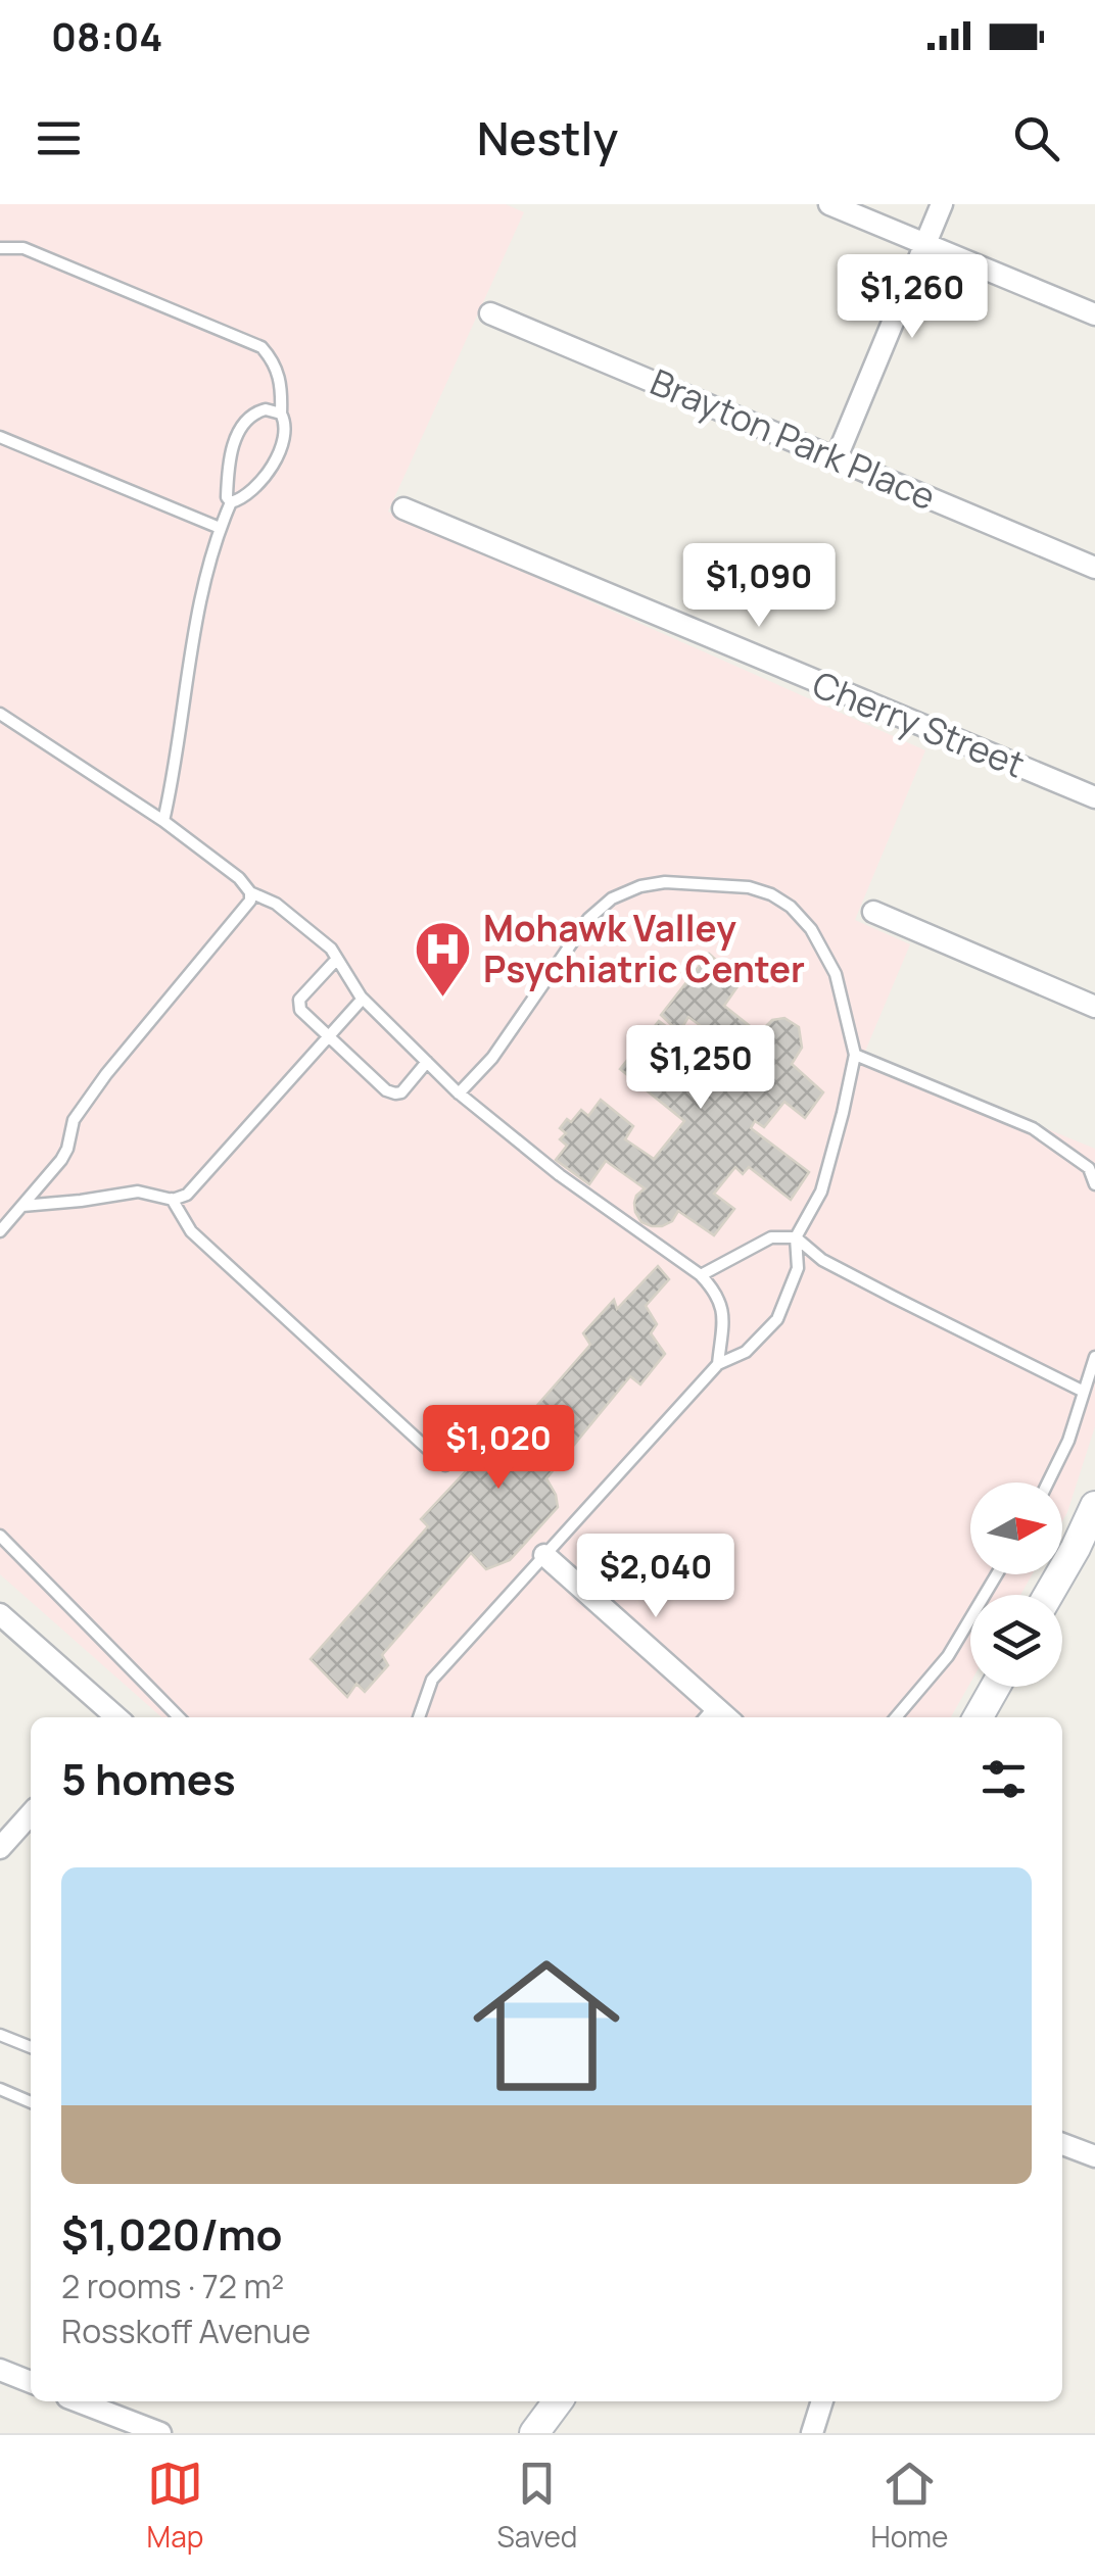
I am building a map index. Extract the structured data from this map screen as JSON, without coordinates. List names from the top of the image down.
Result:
{
  "streets": {
    "street": ["Brayton Park Place", "Cherry Street"]
  },
  "places": {
    "hospital": ["Mohawk Valley Psychiatric Center"]
  },
  "north": "right",
  "page": {
    "status": "08:04",
    "header": "Nestly",
    "price": [
      "$1,260",
      "$1,090",
      "$1,250",
      "$1,020",
      "$2,040"
    ],
    "heading": "5 homes",
    "list": [
      {
        "name": "$1,020/mo",
        "note": "2 rooms · 72 m² · Rosskoff Avenue"
      }
    ],
    "tabs": ["Map", "Saved", "Home"]
  }
}
